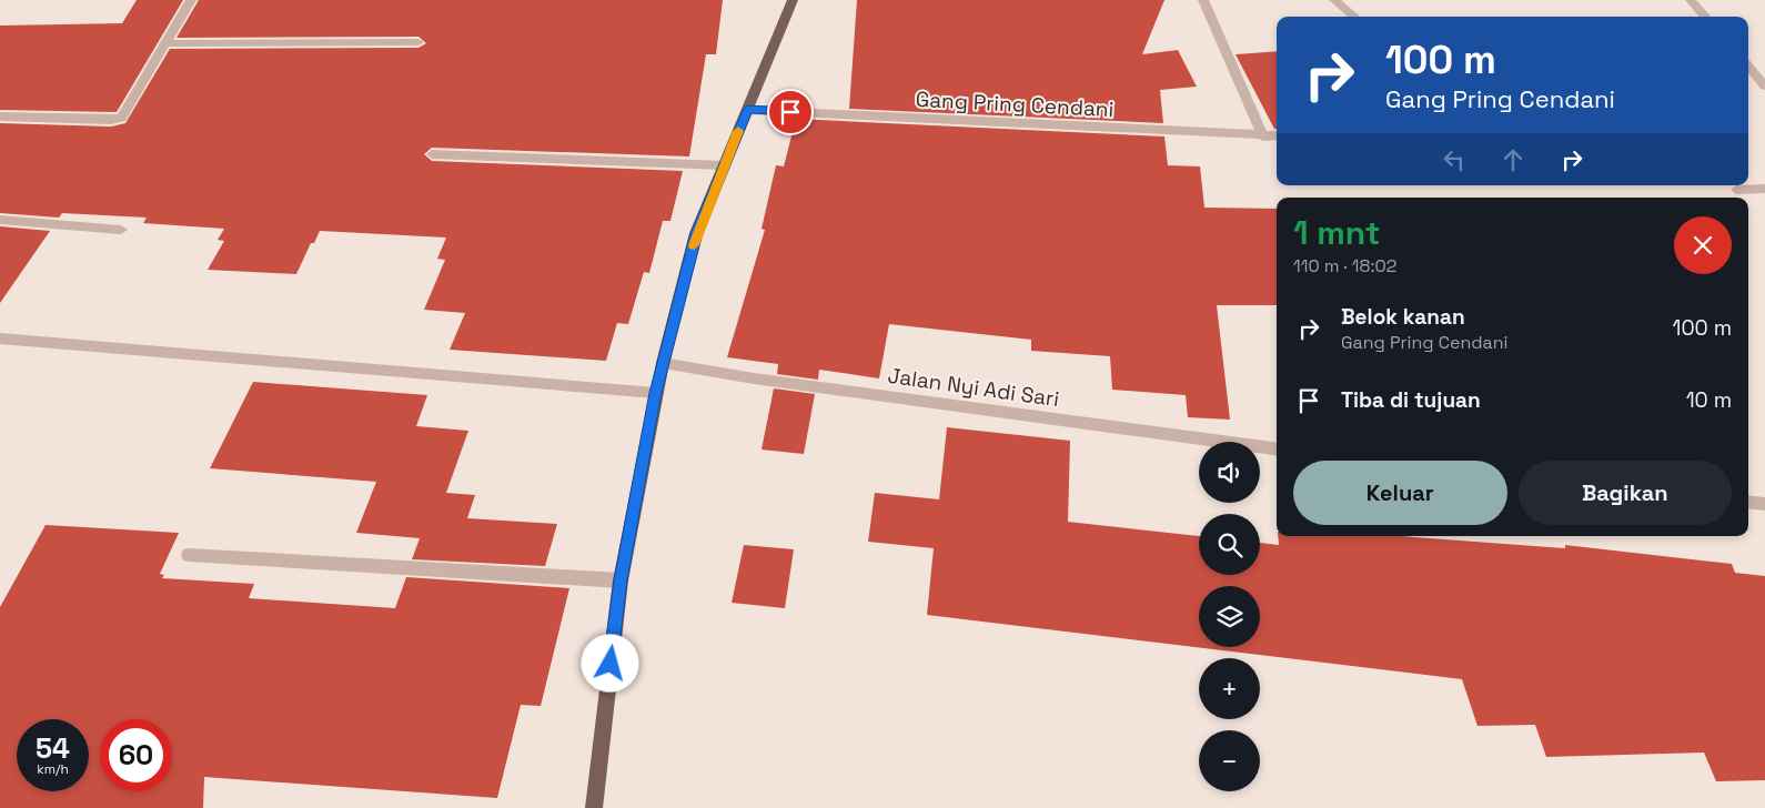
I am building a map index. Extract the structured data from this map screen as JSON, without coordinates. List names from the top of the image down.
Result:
{
  "streets": {
    "street": ["Gang Pring Cendani", "Jalan Nyi Adi Sari"]
  },
  "page": {
    "turn": ["100 m", "Gang Pring Cendani"],
    "heading": ["1 mnt", "110 m · 18:02"],
    "list": [
      {
        "name": "Belok kanan",
        "note": "Gang Pring Cendani",
        "value": "100 m"
      },
      {
        "name": "Tiba di tujuan",
        "value": "10 m"
      }
    ],
    "map_buttons": ["+", "−"],
    "buttons": ["Keluar", "Bagikan"],
    "speed": "54 km/h",
    "limit": "60"
  }
}
